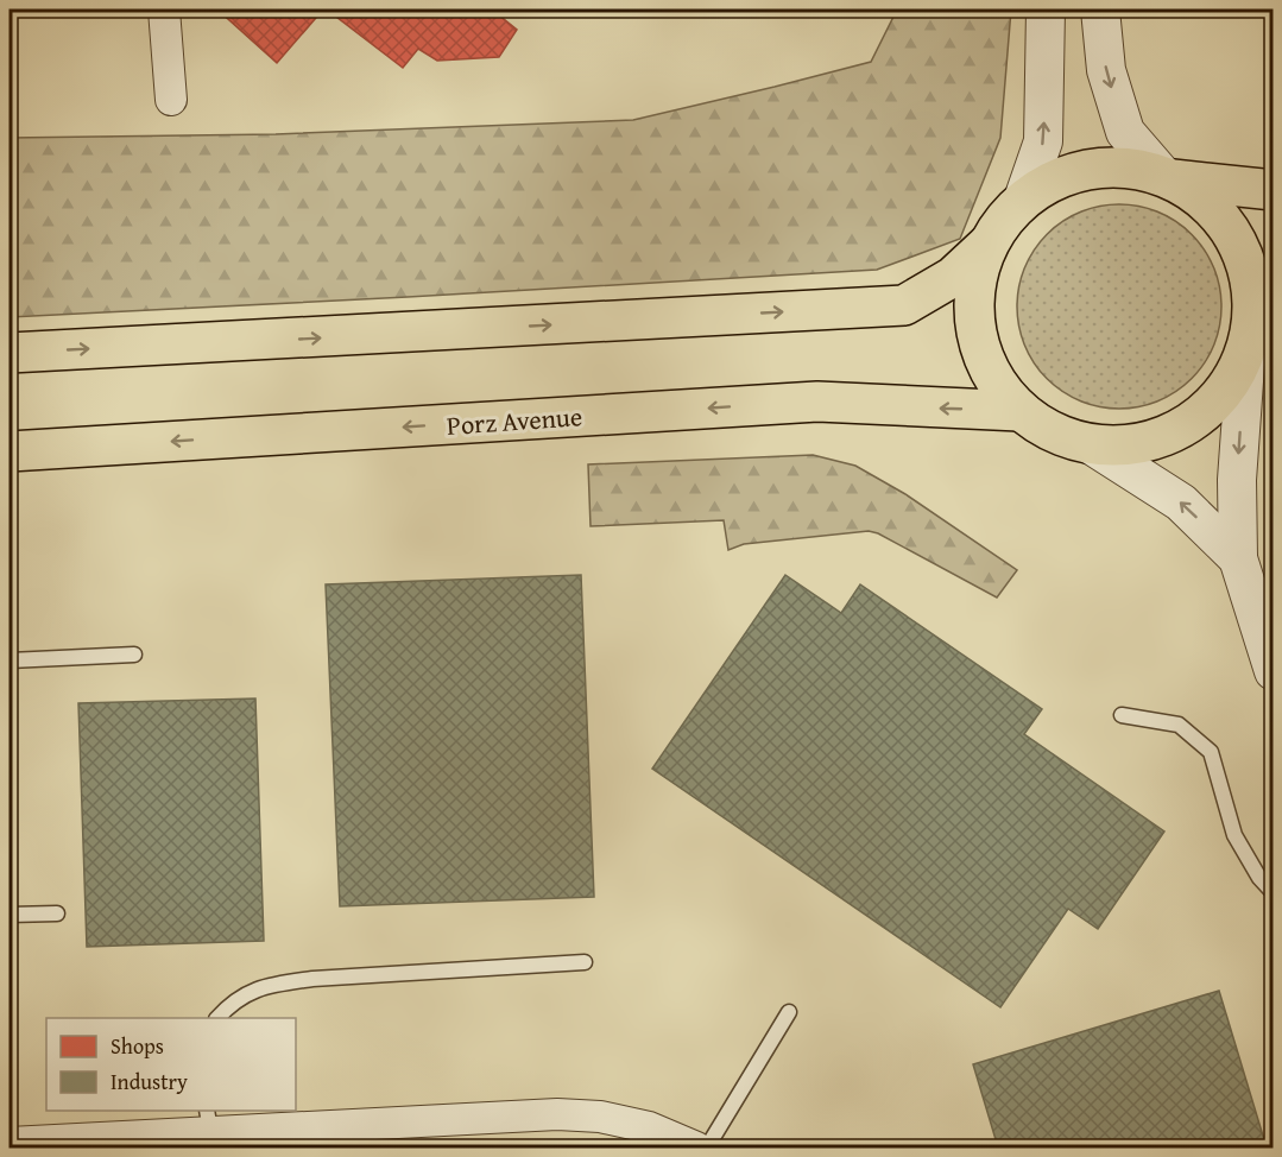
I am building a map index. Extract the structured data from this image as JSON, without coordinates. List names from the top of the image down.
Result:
{
  "streets": {
    "main road": ["Porz Avenue"]
  },
  "legend": ["Shops", "Industry"]
}
